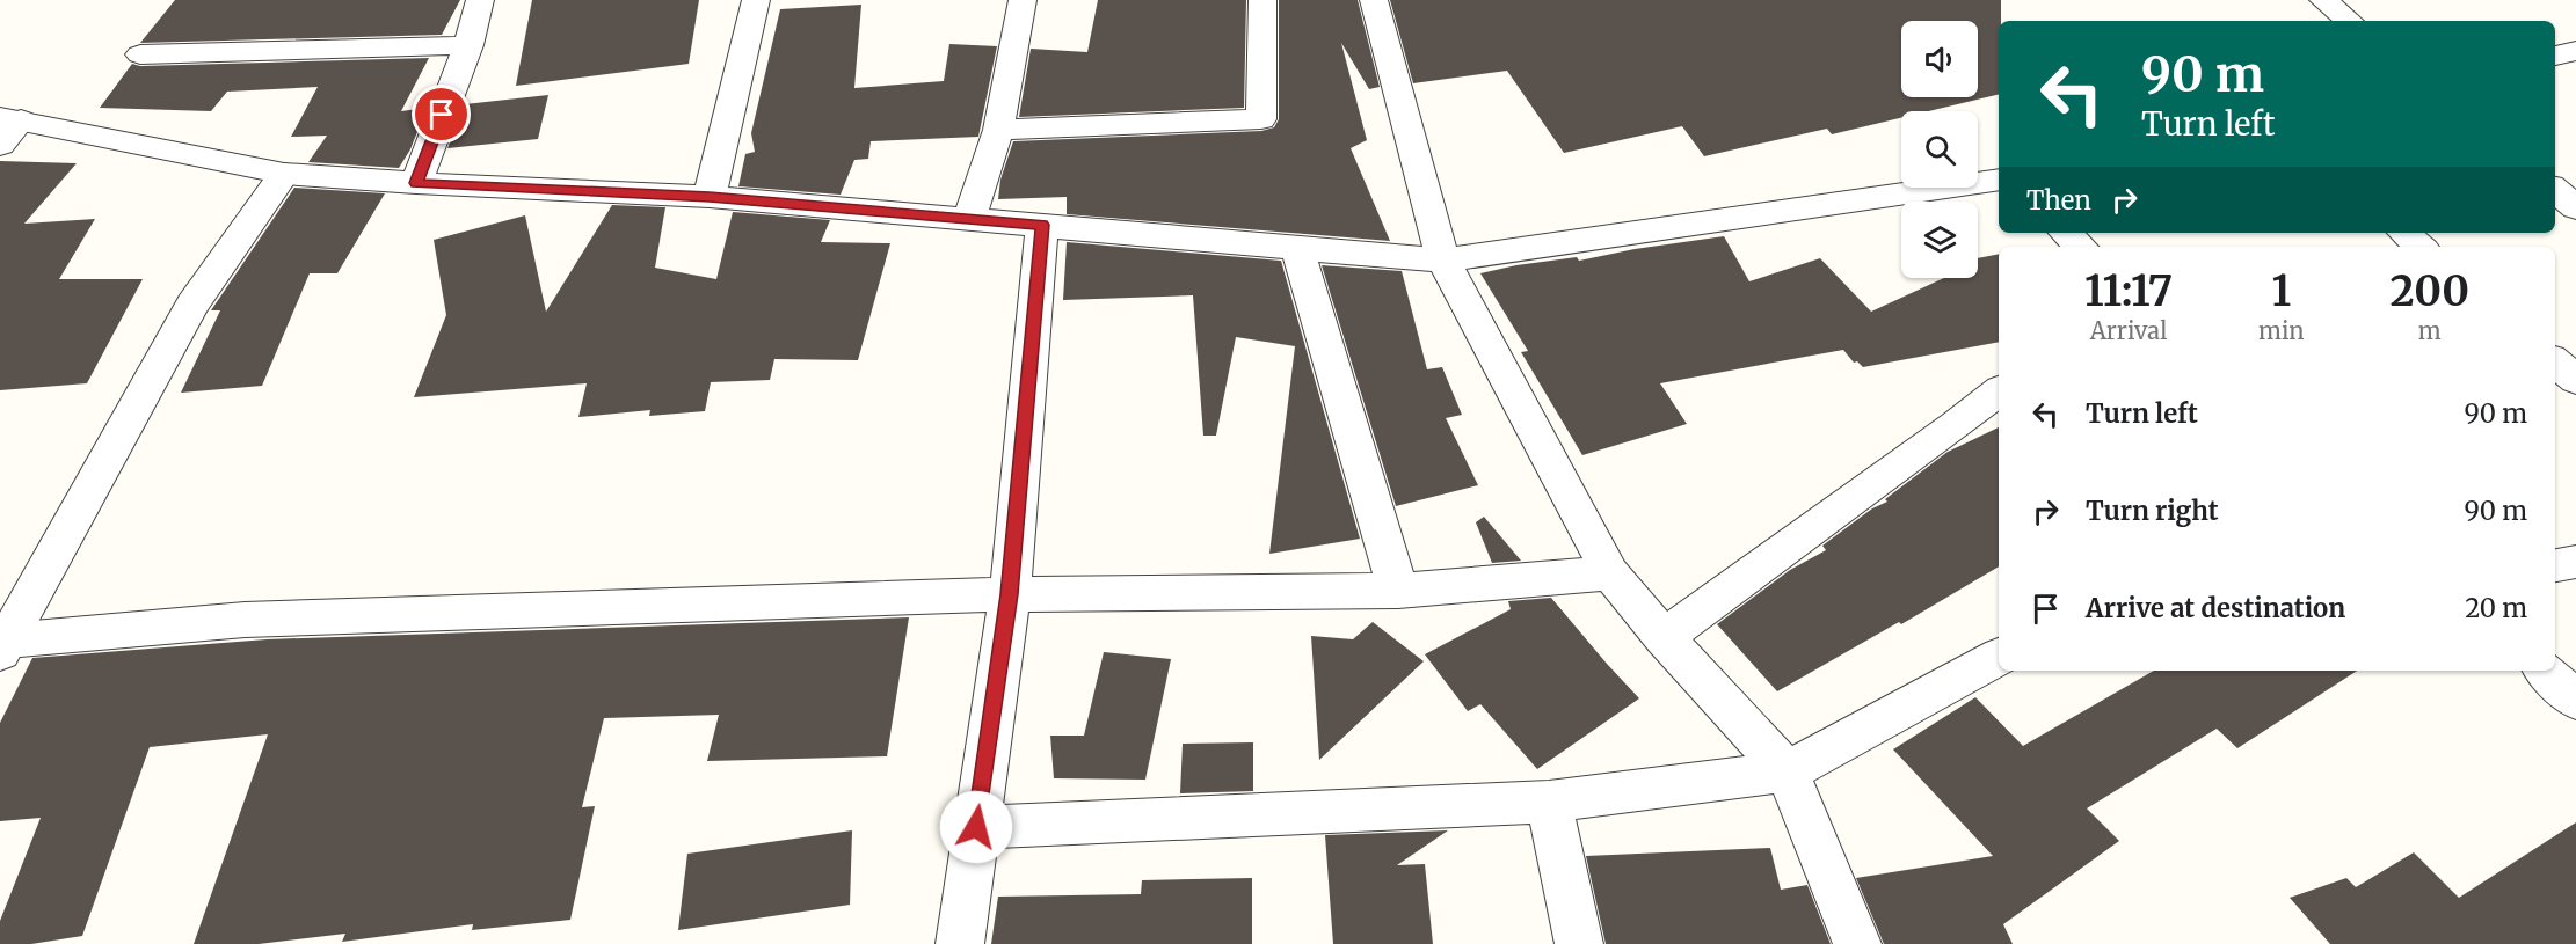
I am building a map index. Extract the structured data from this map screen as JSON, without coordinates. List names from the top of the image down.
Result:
{
  "page": {
    "turn": ["90 m", "Turn left"],
    "then": "Then",
    "eta": [
      "11:17",
      "Arrival",
      "1",
      "min",
      "200",
      "m"
    ],
    "list": [
      {
        "name": "Turn left",
        "value": "90 m"
      },
      {
        "name": "Turn right",
        "value": "90 m"
      },
      {
        "name": "Arrive at destination",
        "value": "20 m"
      }
    ]
  }
}
